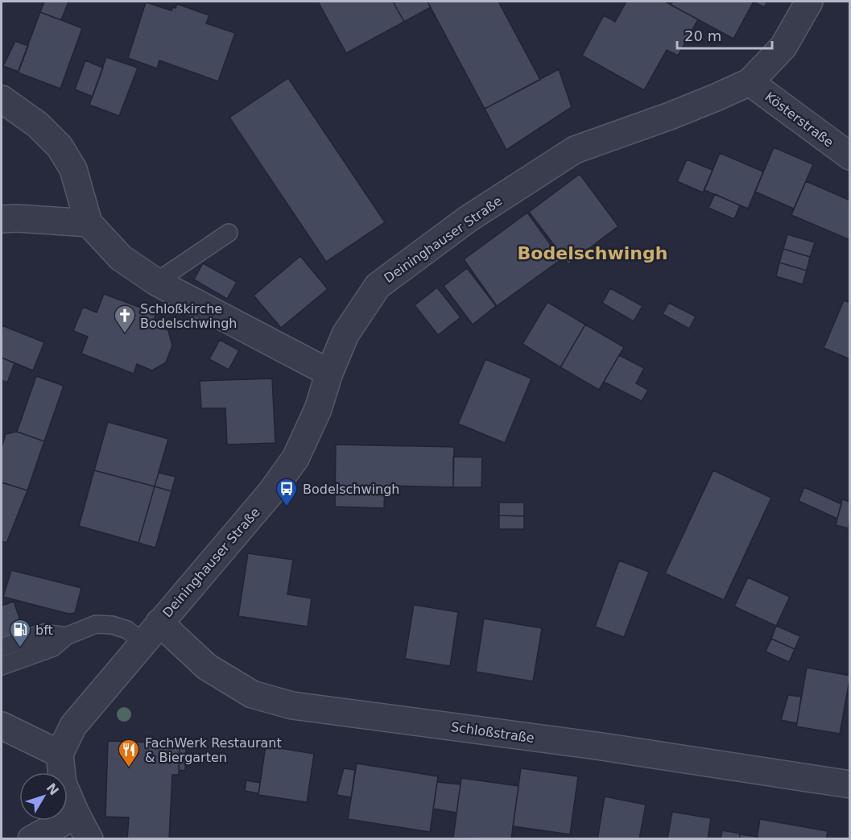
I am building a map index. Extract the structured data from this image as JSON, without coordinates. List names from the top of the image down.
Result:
{
  "streets": {
    "street": ["Kösterstraße", "Deininghauser Straße", "Schloßstraße"]
  },
  "crossings": [
    ["Kösterstraße", "Deininghauser Straße"],
    ["Deininghauser Straße", "Schloßstraße"]
  ],
  "districts": ["Bodelschwingh"],
  "places": {
    "church": ["Schloßkirche Bodelschwingh"],
    "bus stop": ["Bodelschwingh"],
    "fuel station": ["bft"],
    "restaurant": ["FachWerk Restaurant & Biergarten"]
  },
  "scale_bar": "20 m",
  "north": "top right"
}
